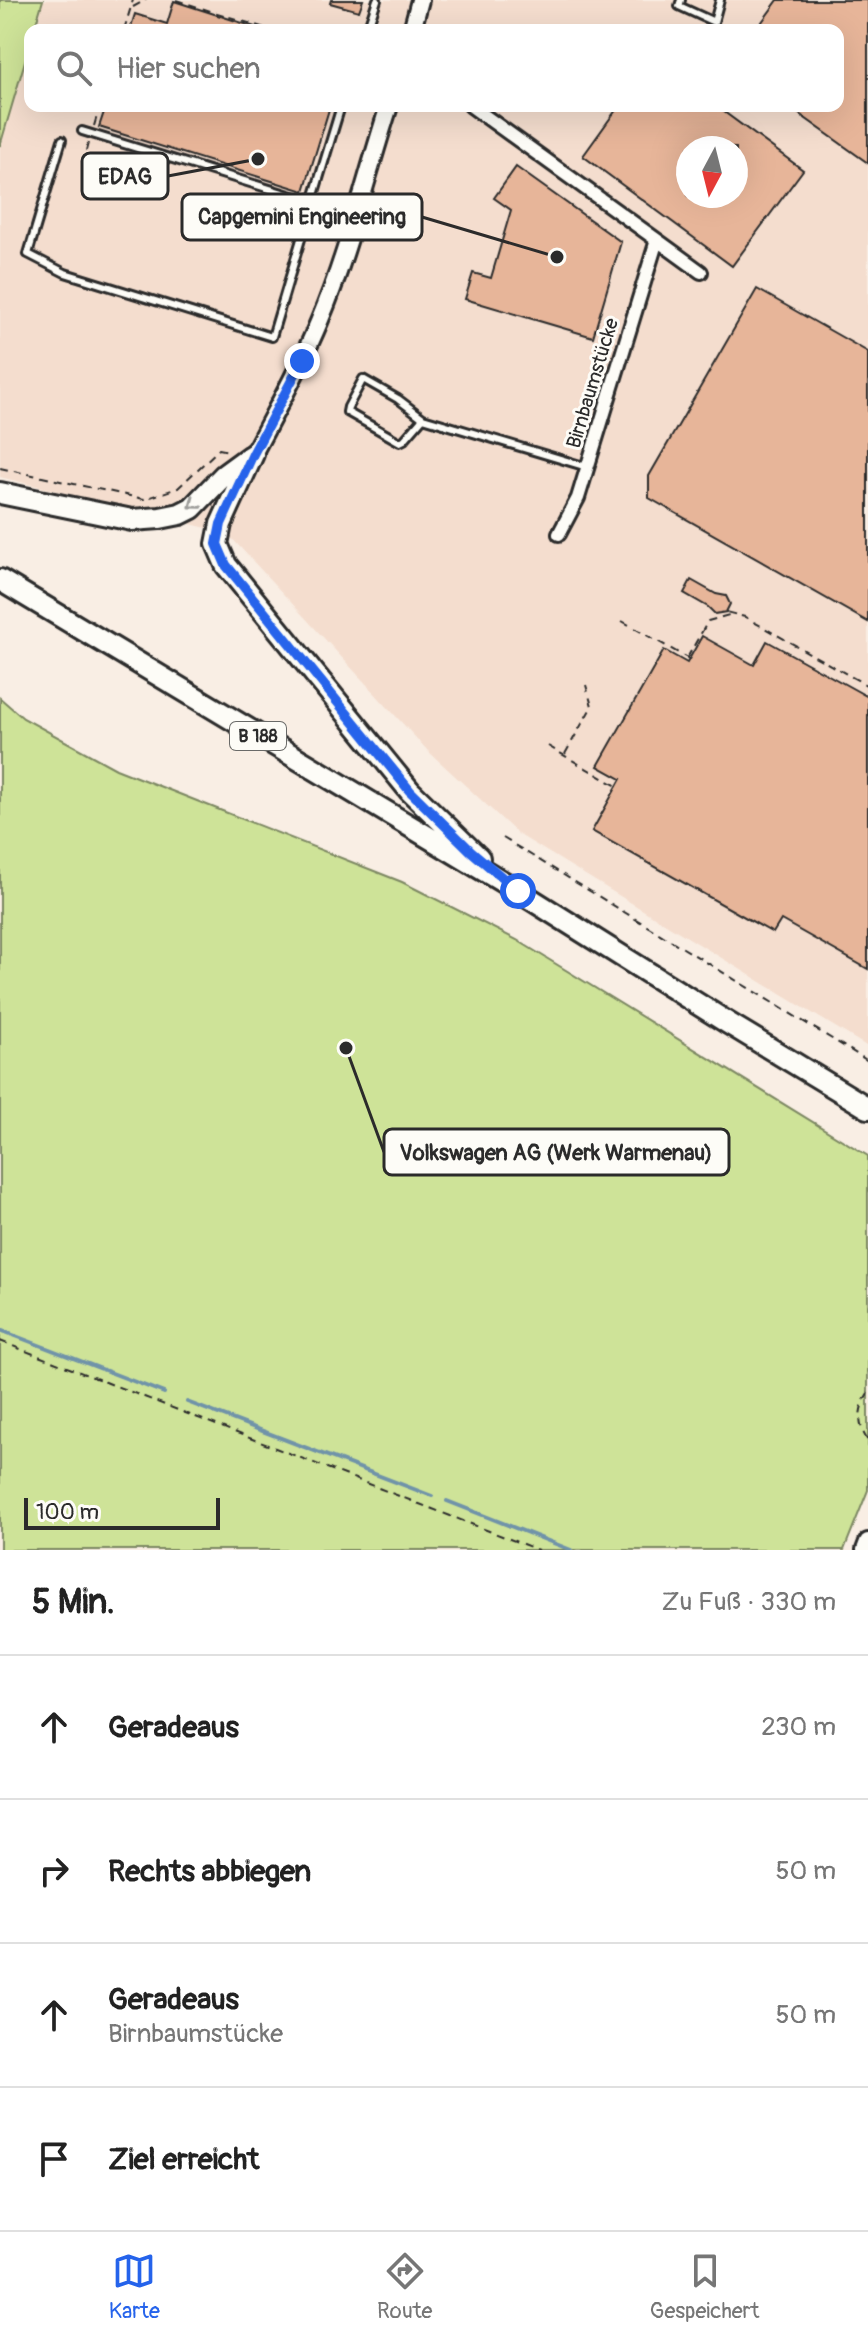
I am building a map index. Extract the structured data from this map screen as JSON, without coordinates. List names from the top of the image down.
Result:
{
  "streets": {
    "main road": ["B 188"],
    "street": ["Birnbaumstücke"]
  },
  "places": ["EDAG", "Capgemini Engineering", "Volkswagen AG (Werk Warmenau)"],
  "scale_bar": "100 m",
  "north": "bottom",
  "page": {
    "search": "Hier suchen",
    "scale": "100 m",
    "heading": ["5 Min.", "Zu Fuß · 330 m"],
    "list": [
      ["Geradeaus", "230 m"],
      ["Rechts abbiegen", "50 m"],
      ["Geradeaus", "Birnbaumstücke", "50 m"],
      "Ziel erreicht"
    ],
    "nav": ["Karte", "Route", "Gespeichert"]
  }
}
